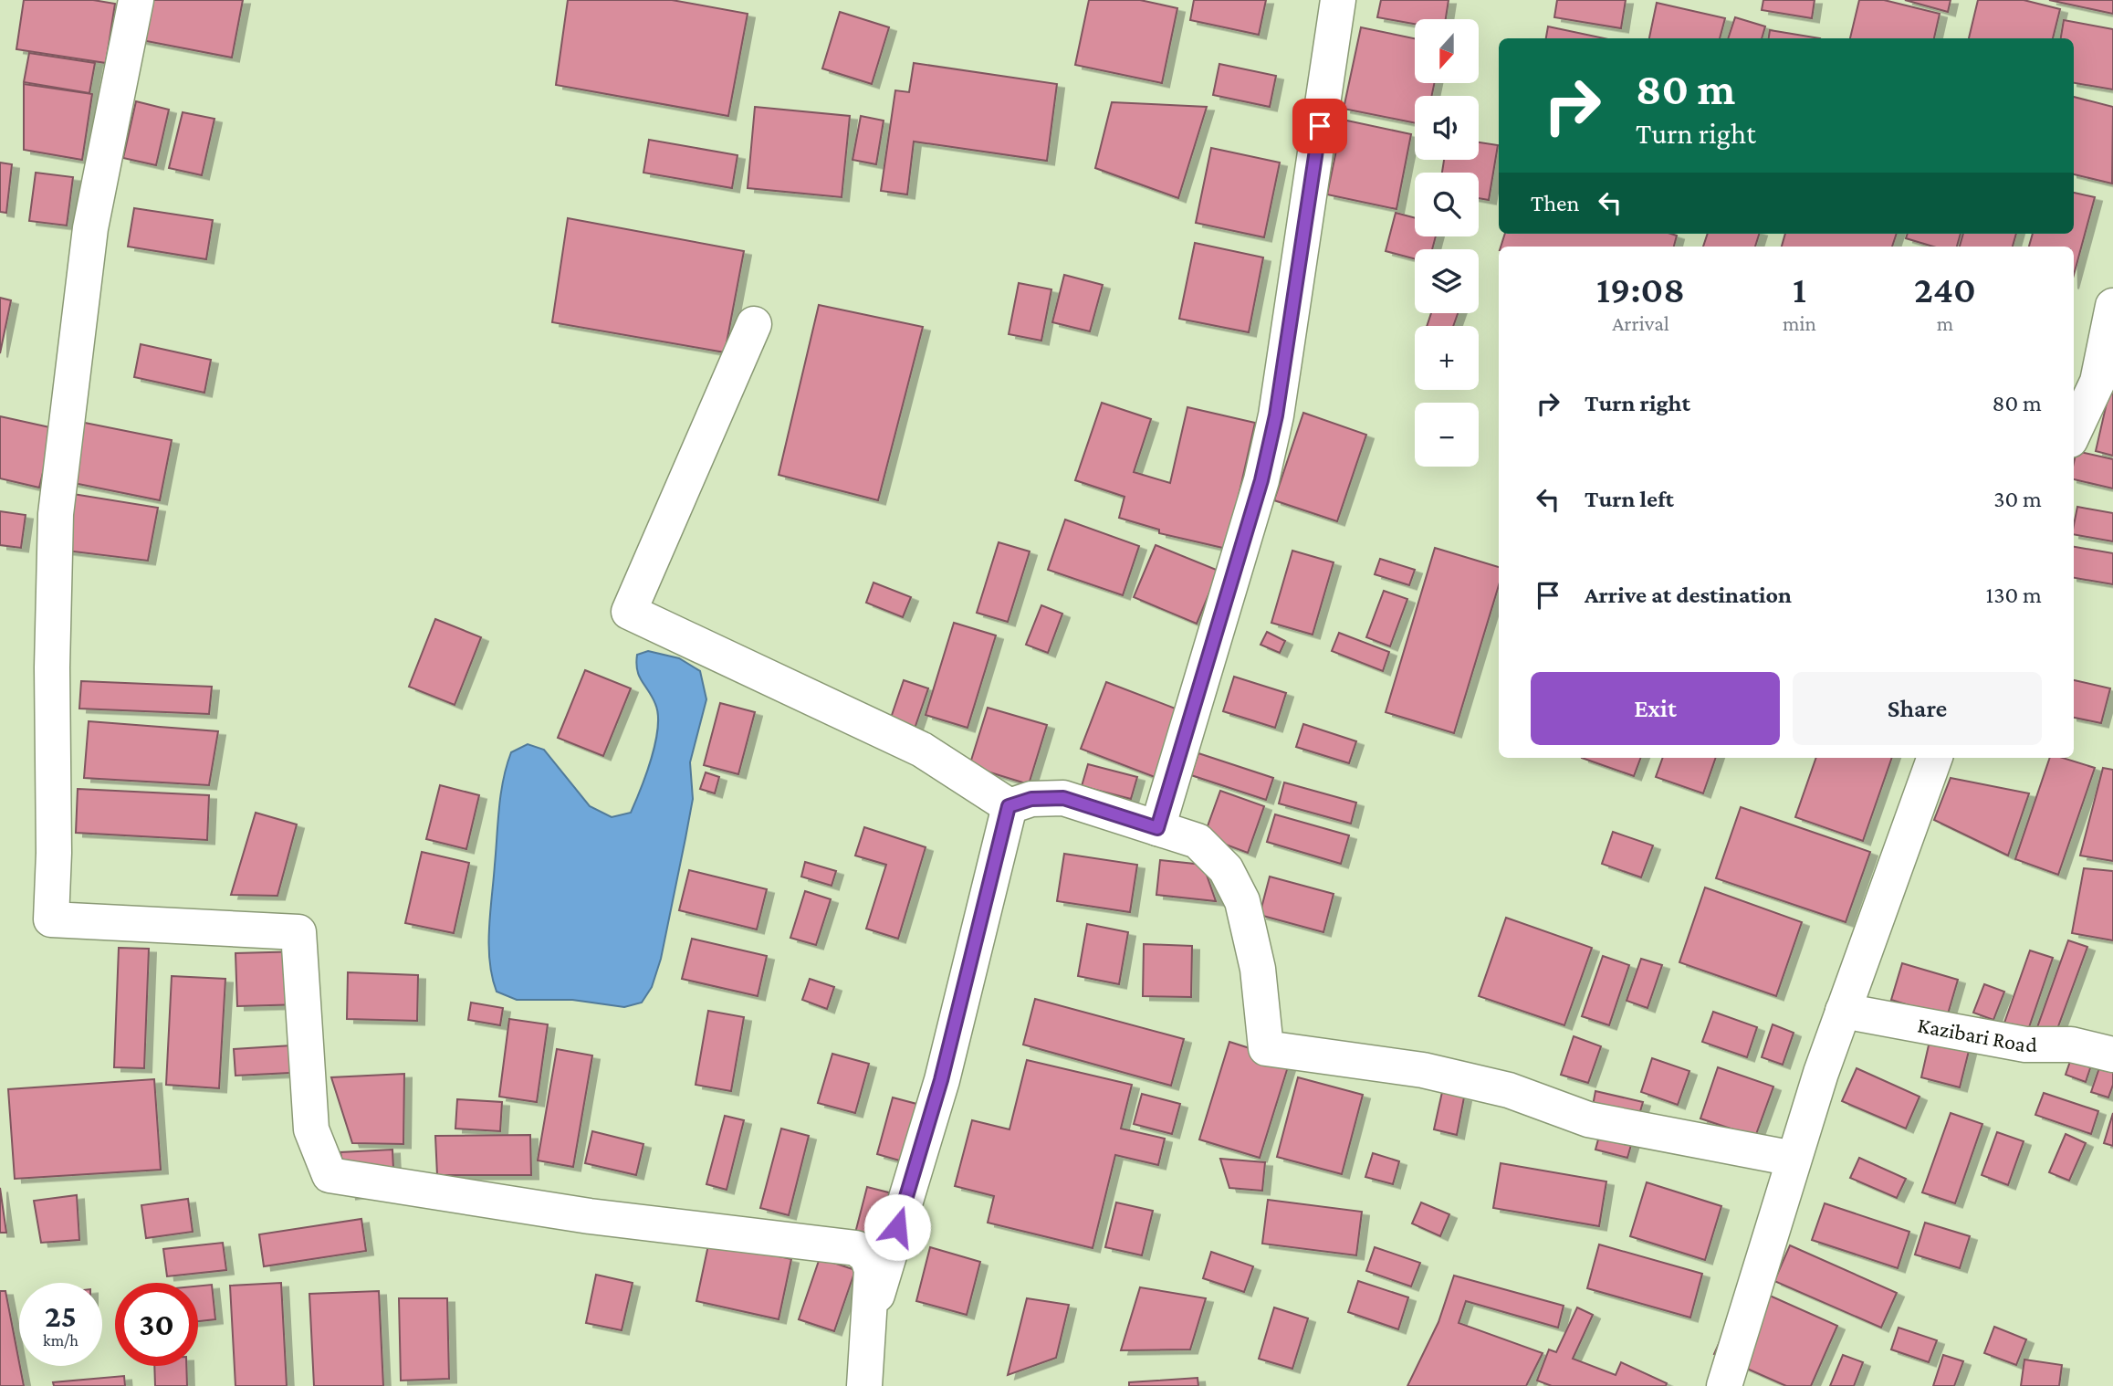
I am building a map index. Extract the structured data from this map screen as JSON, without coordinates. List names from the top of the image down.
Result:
{
  "streets": {
    "street": ["Kazibari Road"]
  },
  "north": "bottom",
  "page": {
    "map_buttons": ["+", "−"],
    "turn": ["80 m", "Turn right"],
    "then": "Then",
    "eta": [
      "19:08",
      "Arrival",
      "1",
      "min",
      "240",
      "m"
    ],
    "list": [
      {
        "name": "Turn right",
        "value": "80 m"
      },
      {
        "name": "Turn left",
        "value": "30 m"
      },
      {
        "name": "Arrive at destination",
        "value": "130 m"
      }
    ],
    "buttons": ["Exit", "Share"],
    "speed": "25 km/h",
    "limit": "30"
  }
}
